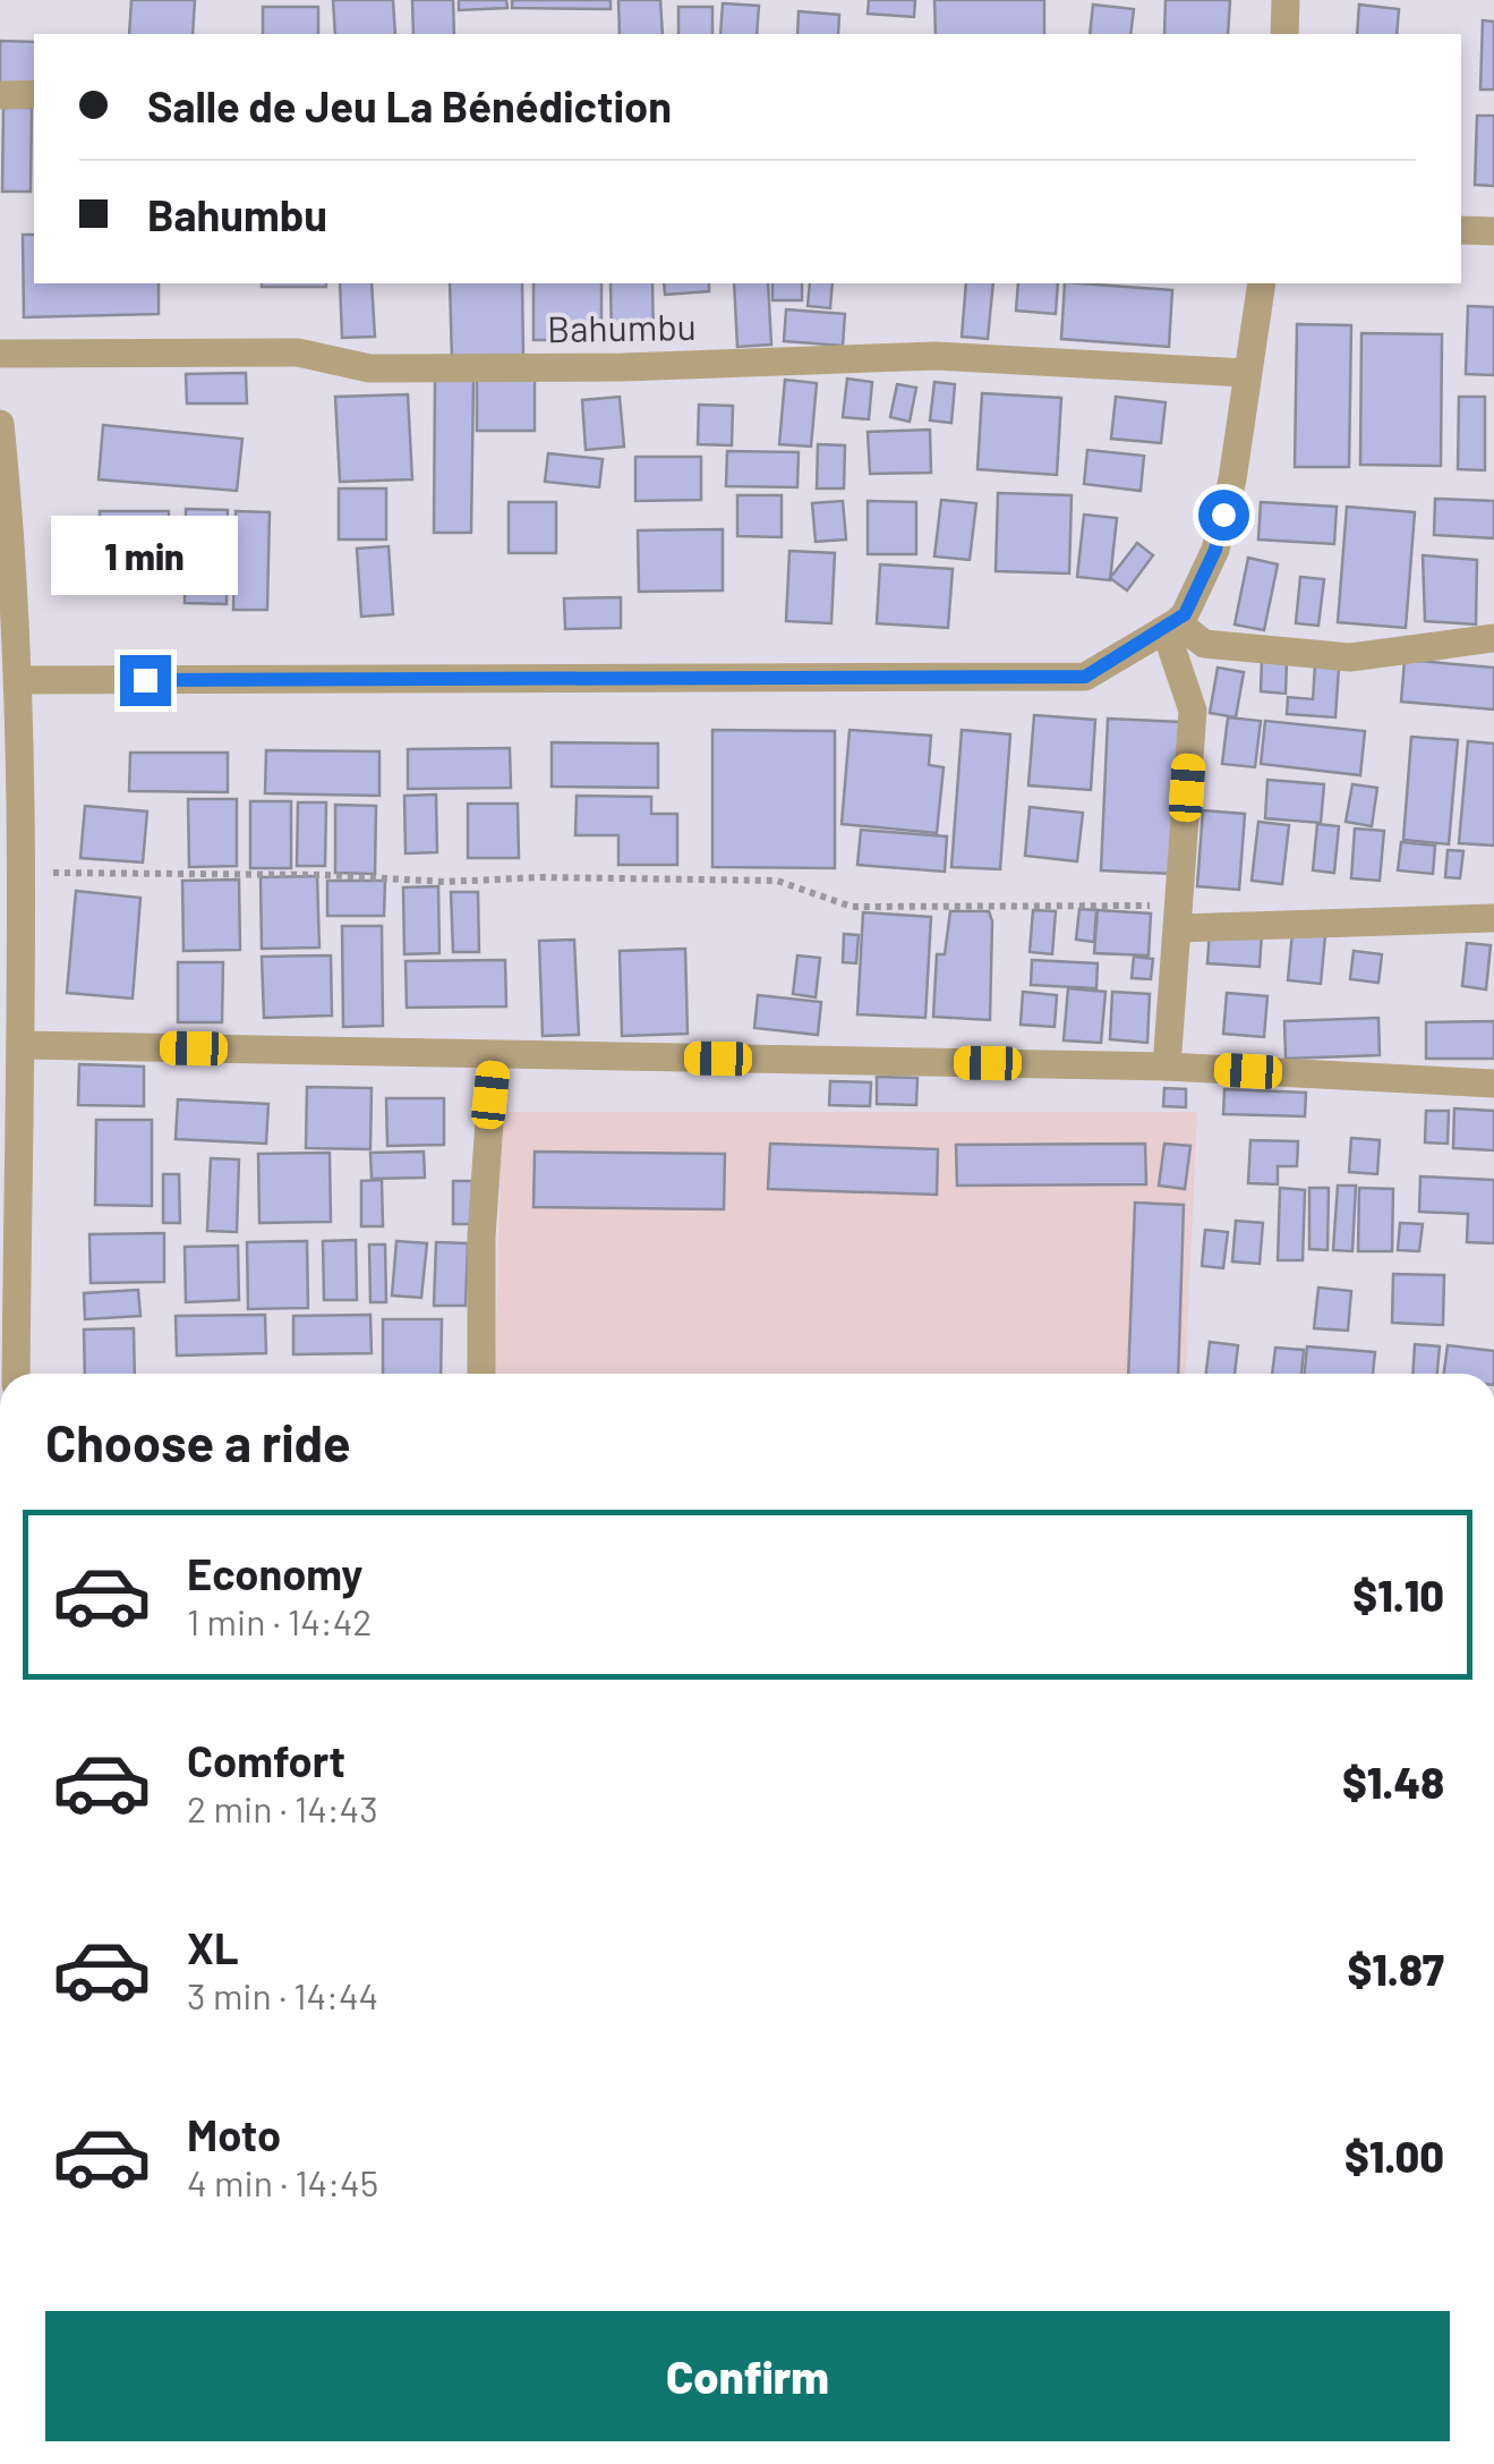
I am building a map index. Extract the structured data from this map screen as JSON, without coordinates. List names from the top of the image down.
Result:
{
  "streets": {
    "street": ["Bahumbu"]
  },
  "page": {
    "banner": ["Salle de Jeu La Bénédiction", "Bahumbu"],
    "bubble": "1 min",
    "heading": "Choose a ride",
    "list": [
      {
        "name": "Economy",
        "note": "1 min · 14:42",
        "value": "$1.10"
      },
      {
        "name": "Comfort",
        "note": "2 min · 14:43",
        "value": "$1.48"
      },
      {
        "name": "XL",
        "note": "3 min · 14:44",
        "value": "$1.87"
      },
      {
        "name": "Moto",
        "note": "4 min · 14:45",
        "value": "$1.00"
      }
    ],
    "buttons": "Confirm"
  }
}
